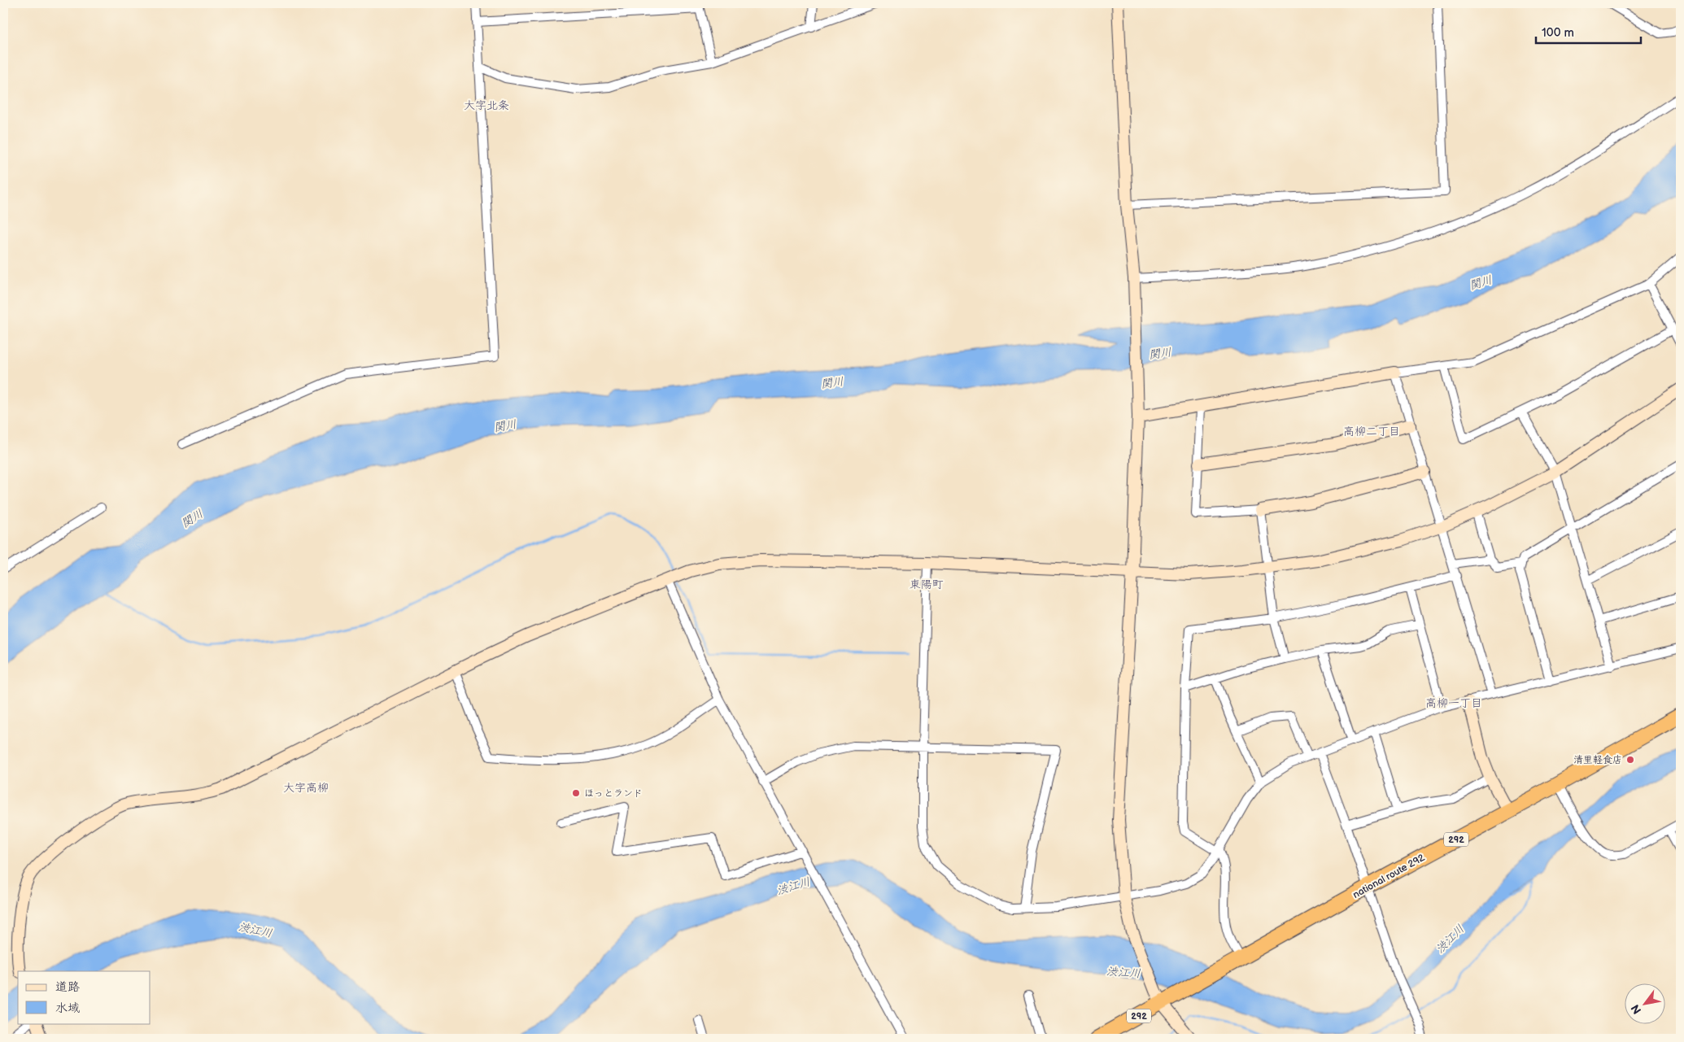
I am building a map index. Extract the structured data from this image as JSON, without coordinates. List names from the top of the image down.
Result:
{
  "streets": {
    "highway": ["292", "national route 292"]
  },
  "districts": [
    "大字北条",
    "高柳二丁目",
    "東陽町",
    "高柳一丁目",
    "大字高柳"
  ],
  "water": ["関川", "渋江川"],
  "places": ["清里軽食店", "ほっとランド"],
  "legend": ["道路", "水域"],
  "scale_bar": "100 m",
  "north": "bottom left"
}
